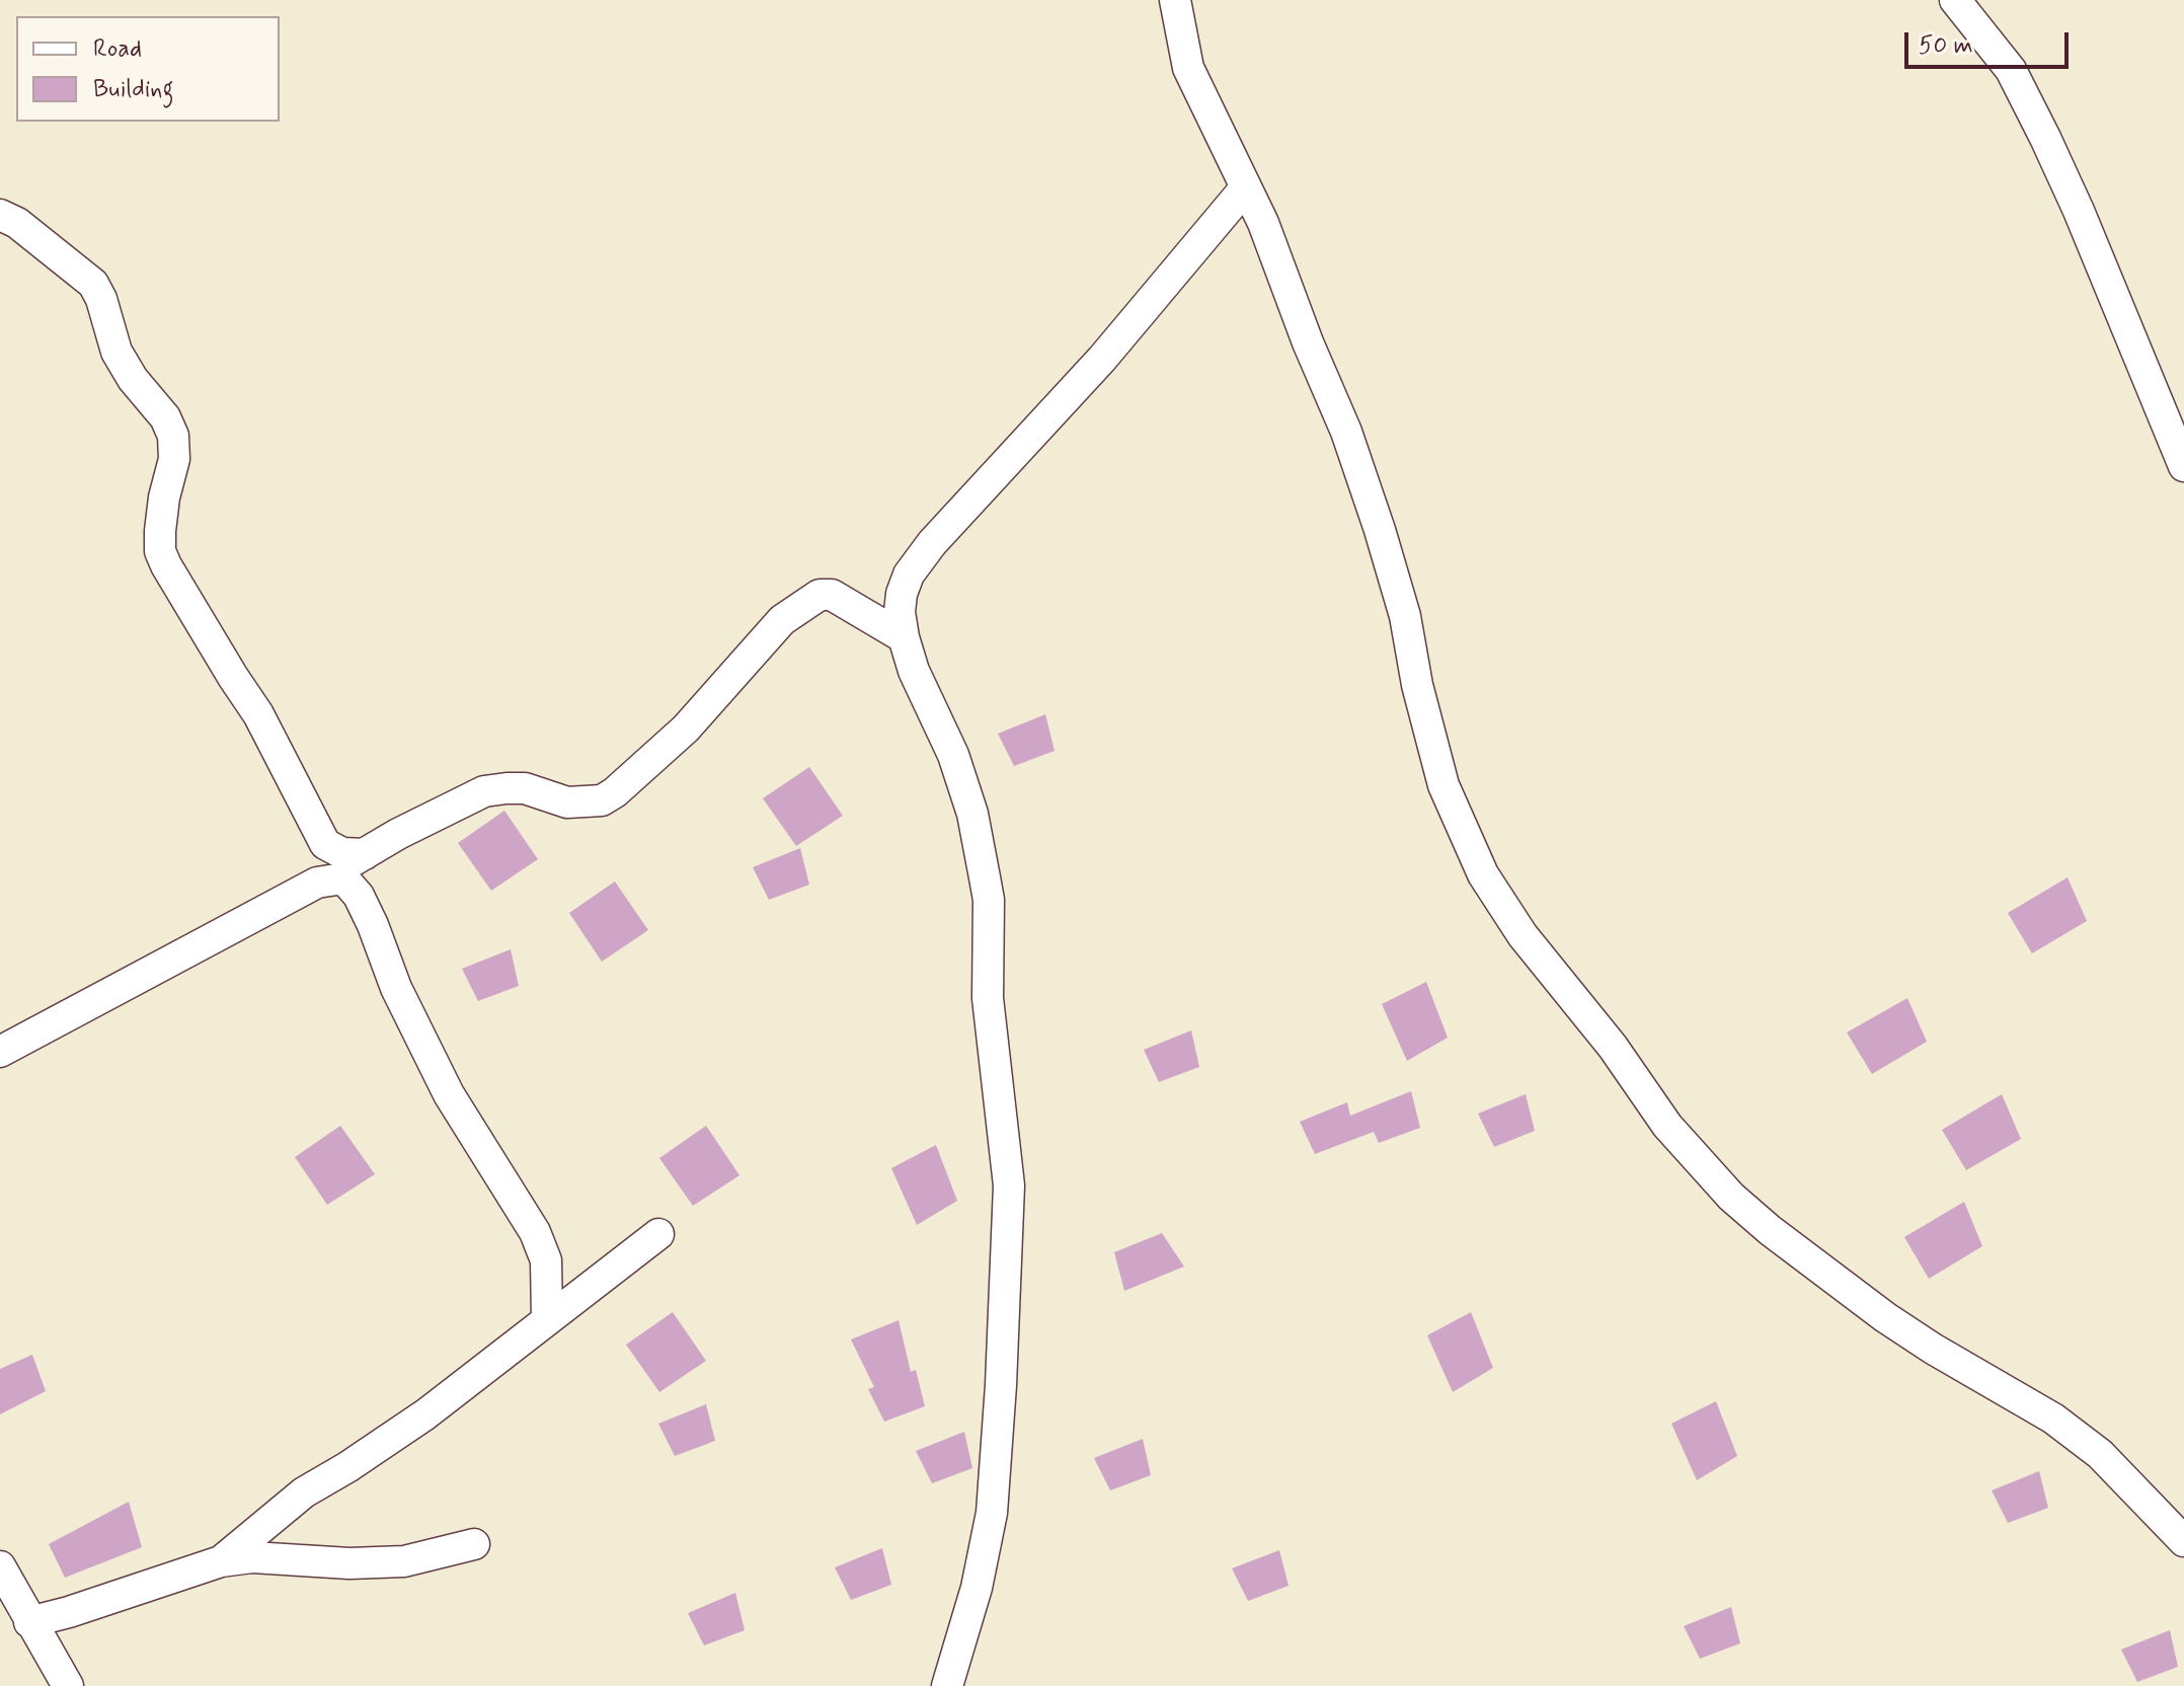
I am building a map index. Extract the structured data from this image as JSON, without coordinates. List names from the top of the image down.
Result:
{
  "legend": ["Road", "Building"],
  "scale_bar": "50 m"
}
